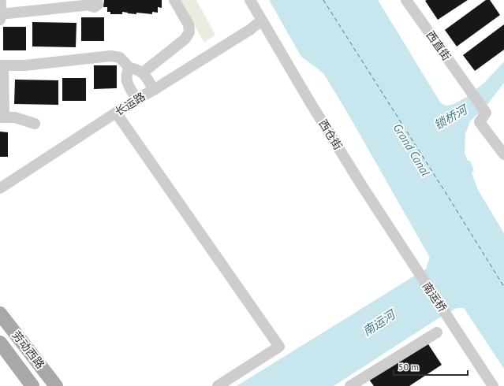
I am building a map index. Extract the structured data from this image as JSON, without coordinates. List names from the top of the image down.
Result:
{
  "streets": {
    "main road": ["劳动西路"],
    "street": [
      "西直街",
      "长运路",
      "西仓街",
      "南运桥"
    ]
  },
  "crossings": [
    ["长运路", "西仓街"],
    ["西仓街", "南运桥"]
  ],
  "water": ["锁桥河", "Grand Canal", "南运河"],
  "scale_bar": "50 m"
}
